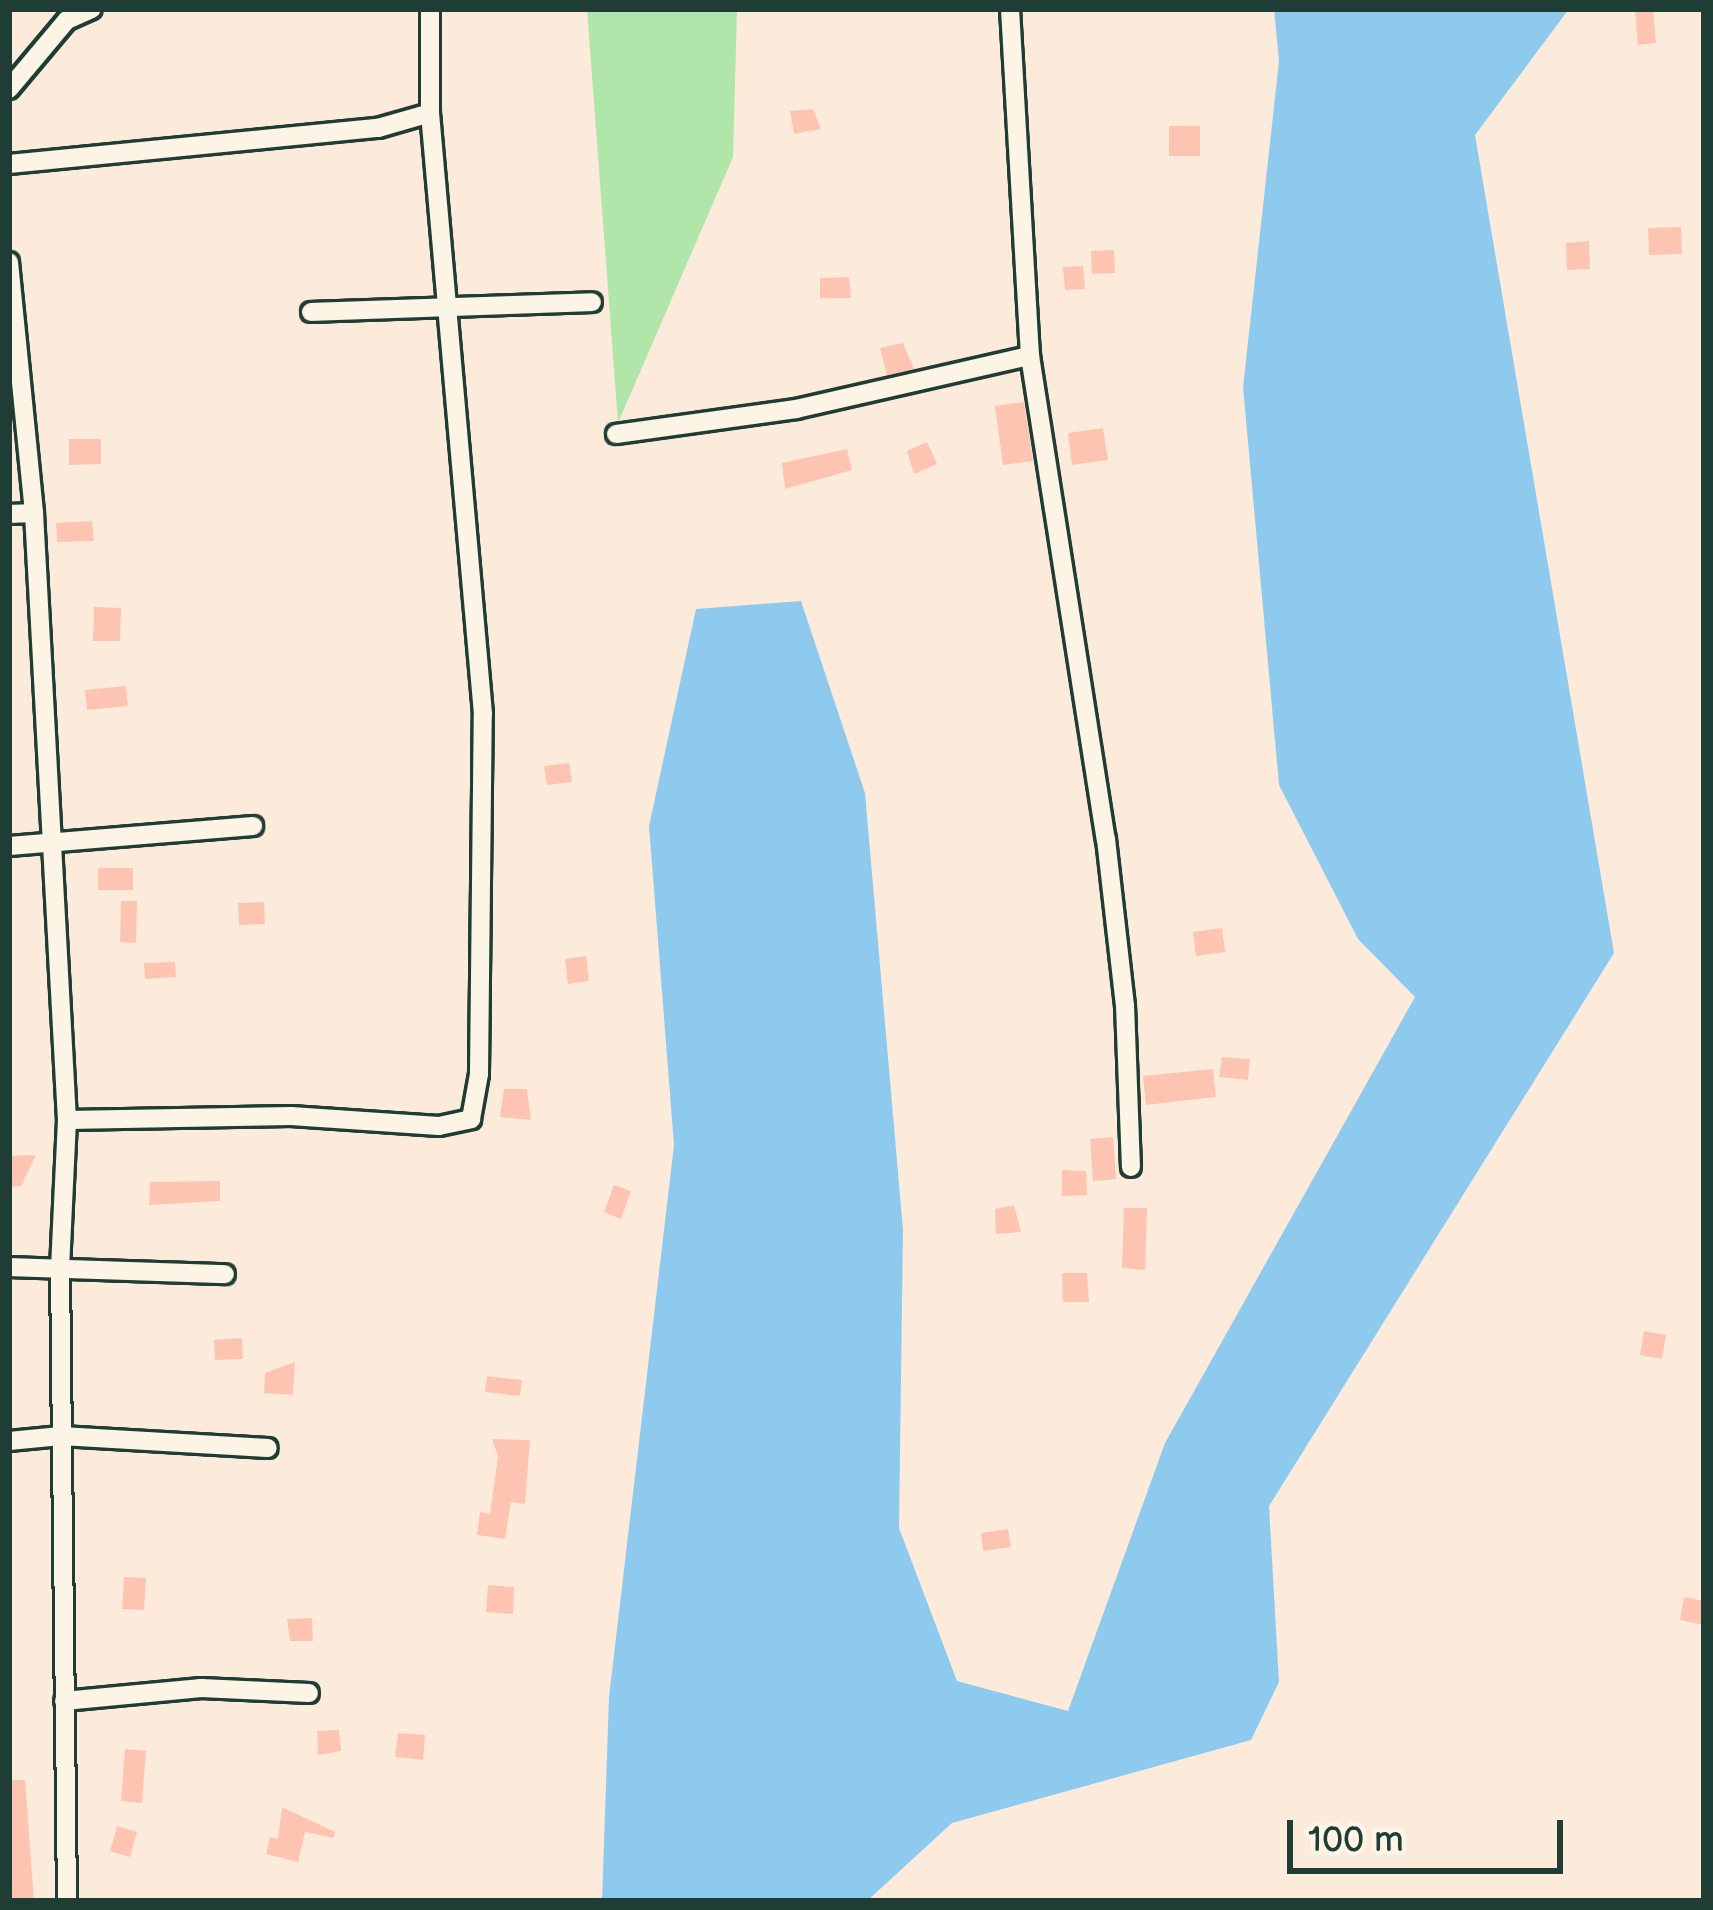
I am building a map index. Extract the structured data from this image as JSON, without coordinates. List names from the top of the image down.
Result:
{
  "scale_bar": "100 m"
}
